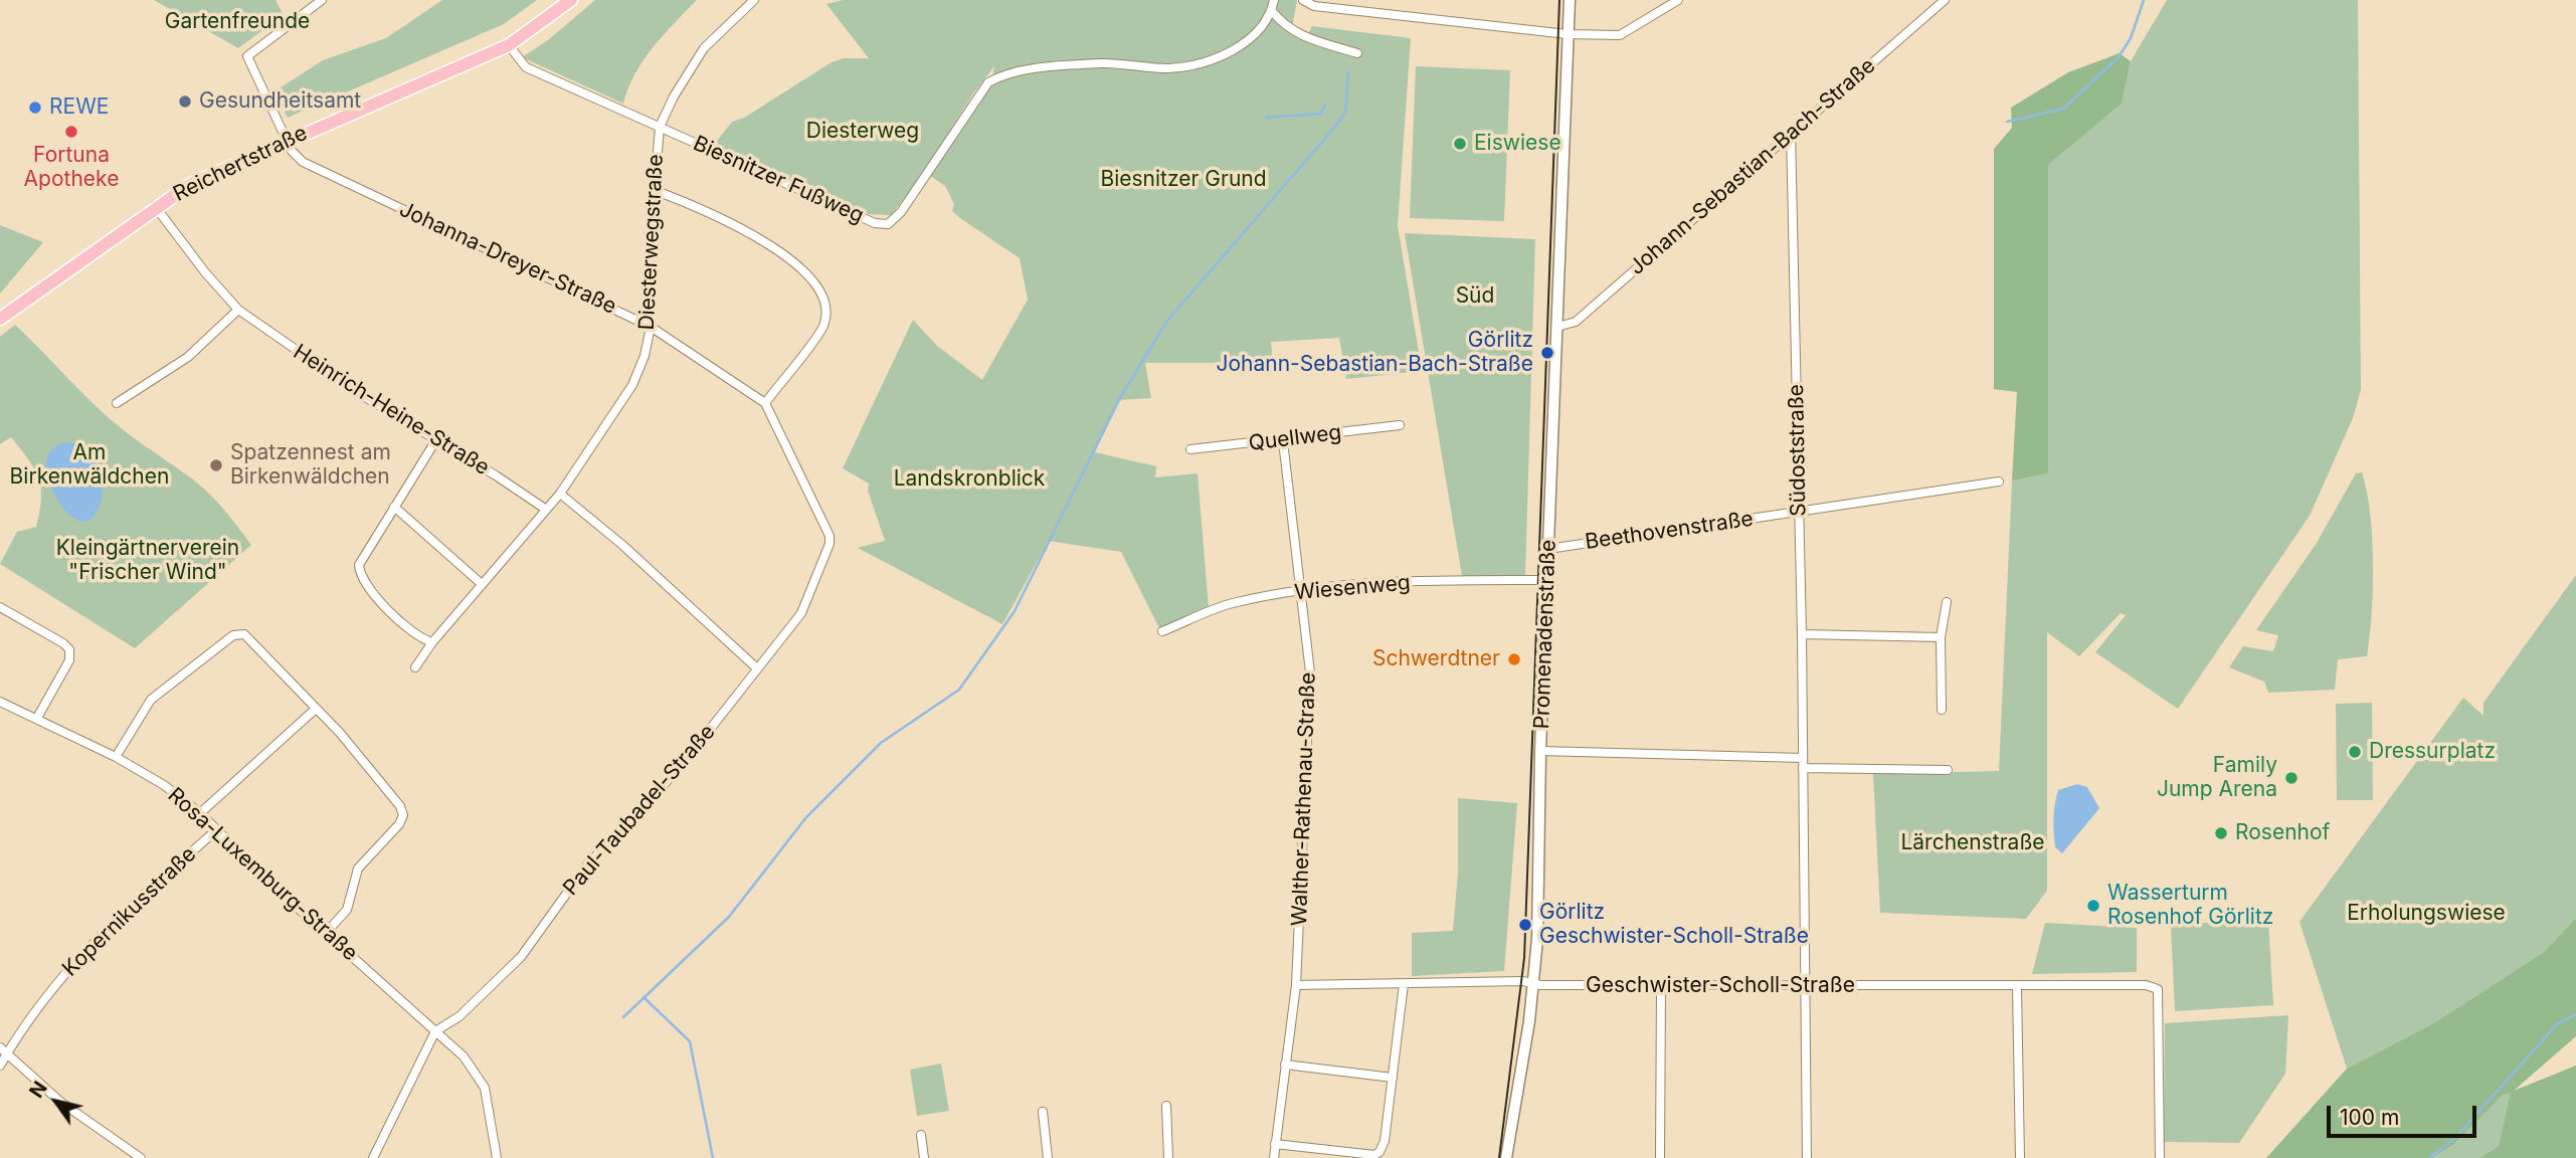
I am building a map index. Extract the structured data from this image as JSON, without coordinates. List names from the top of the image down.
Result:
{
  "streets": {
    "main road": ["Reichertstraße", "Promenadenstraße"],
    "street": [
      "Johann-Sebastian-Bach-Straße",
      "Biesnitzer Fußweg",
      "Diesterwegstraße",
      "Johanna-Dreyer-Straße",
      "Heinrich-Heine-Straße",
      "Quellweg",
      "Südoststraße",
      "Beethovenstraße",
      "Wiesenweg",
      "Walther-Rathenau-Straße",
      "Paul-Taubadel-Straße",
      "Rosa-Luxemburg-Straße",
      "Kopernikusstraße",
      "Geschwister-Scholl-Straße"
    ]
  },
  "crossings": [
    ["Reichertstraße", "Biesnitzer Fußweg"],
    ["Reichertstraße", "Johanna-Dreyer-Straße"],
    ["Reichertstraße", "Heinrich-Heine-Straße"],
    ["Johann-Sebastian-Bach-Straße", "Südoststraße"],
    ["Johann-Sebastian-Bach-Straße", "Promenadenstraße"],
    ["Biesnitzer Fußweg", "Diesterwegstraße"],
    ["Diesterwegstraße", "Johanna-Dreyer-Straße"],
    ["Diesterwegstraße", "Heinrich-Heine-Straße"],
    ["Johanna-Dreyer-Straße", "Paul-Taubadel-Straße"],
    ["Quellweg", "Walther-Rathenau-Straße"],
    ["Südoststraße", "Beethovenstraße"],
    ["Südoststraße", "Geschwister-Scholl-Straße"],
    ["Beethovenstraße", "Promenadenstraße"],
    ["Wiesenweg", "Promenadenstraße"],
    ["Wiesenweg", "Walther-Rathenau-Straße"],
    ["Promenadenstraße", "Geschwister-Scholl-Straße"],
    ["Walther-Rathenau-Straße", "Geschwister-Scholl-Straße"],
    ["Paul-Taubadel-Straße", "Rosa-Luxemburg-Straße"],
    ["Rosa-Luxemburg-Straße", "Kopernikusstraße"]
  ],
  "parks": [
    "Gartenfreunde",
    "Diesterweg",
    "Biesnitzer Grund",
    "Süd",
    "Am Birkenwäldchen",
    "Landskronblick",
    "Kleingärtnerverein \"Frischer Wind\"",
    "Lärchenstraße",
    "Erholungswiese"
  ],
  "places": [
    "Gesundheitsamt",
    "REWE",
    "Fortuna Apotheke",
    "Eiswiese",
    "Görlitz Johann-Sebastian-Bach-Straße",
    "Spatzennest am Birkenwäldchen",
    "Schwerdtner",
    "Dressurplatz",
    "Family Jump Arena",
    "Rosenhof",
    "Wasserturm Rosenhof Görlitz",
    "Görlitz Geschwister-Scholl-Straße"
  ],
  "scale_bar": "100 m",
  "north": "top left"
}
